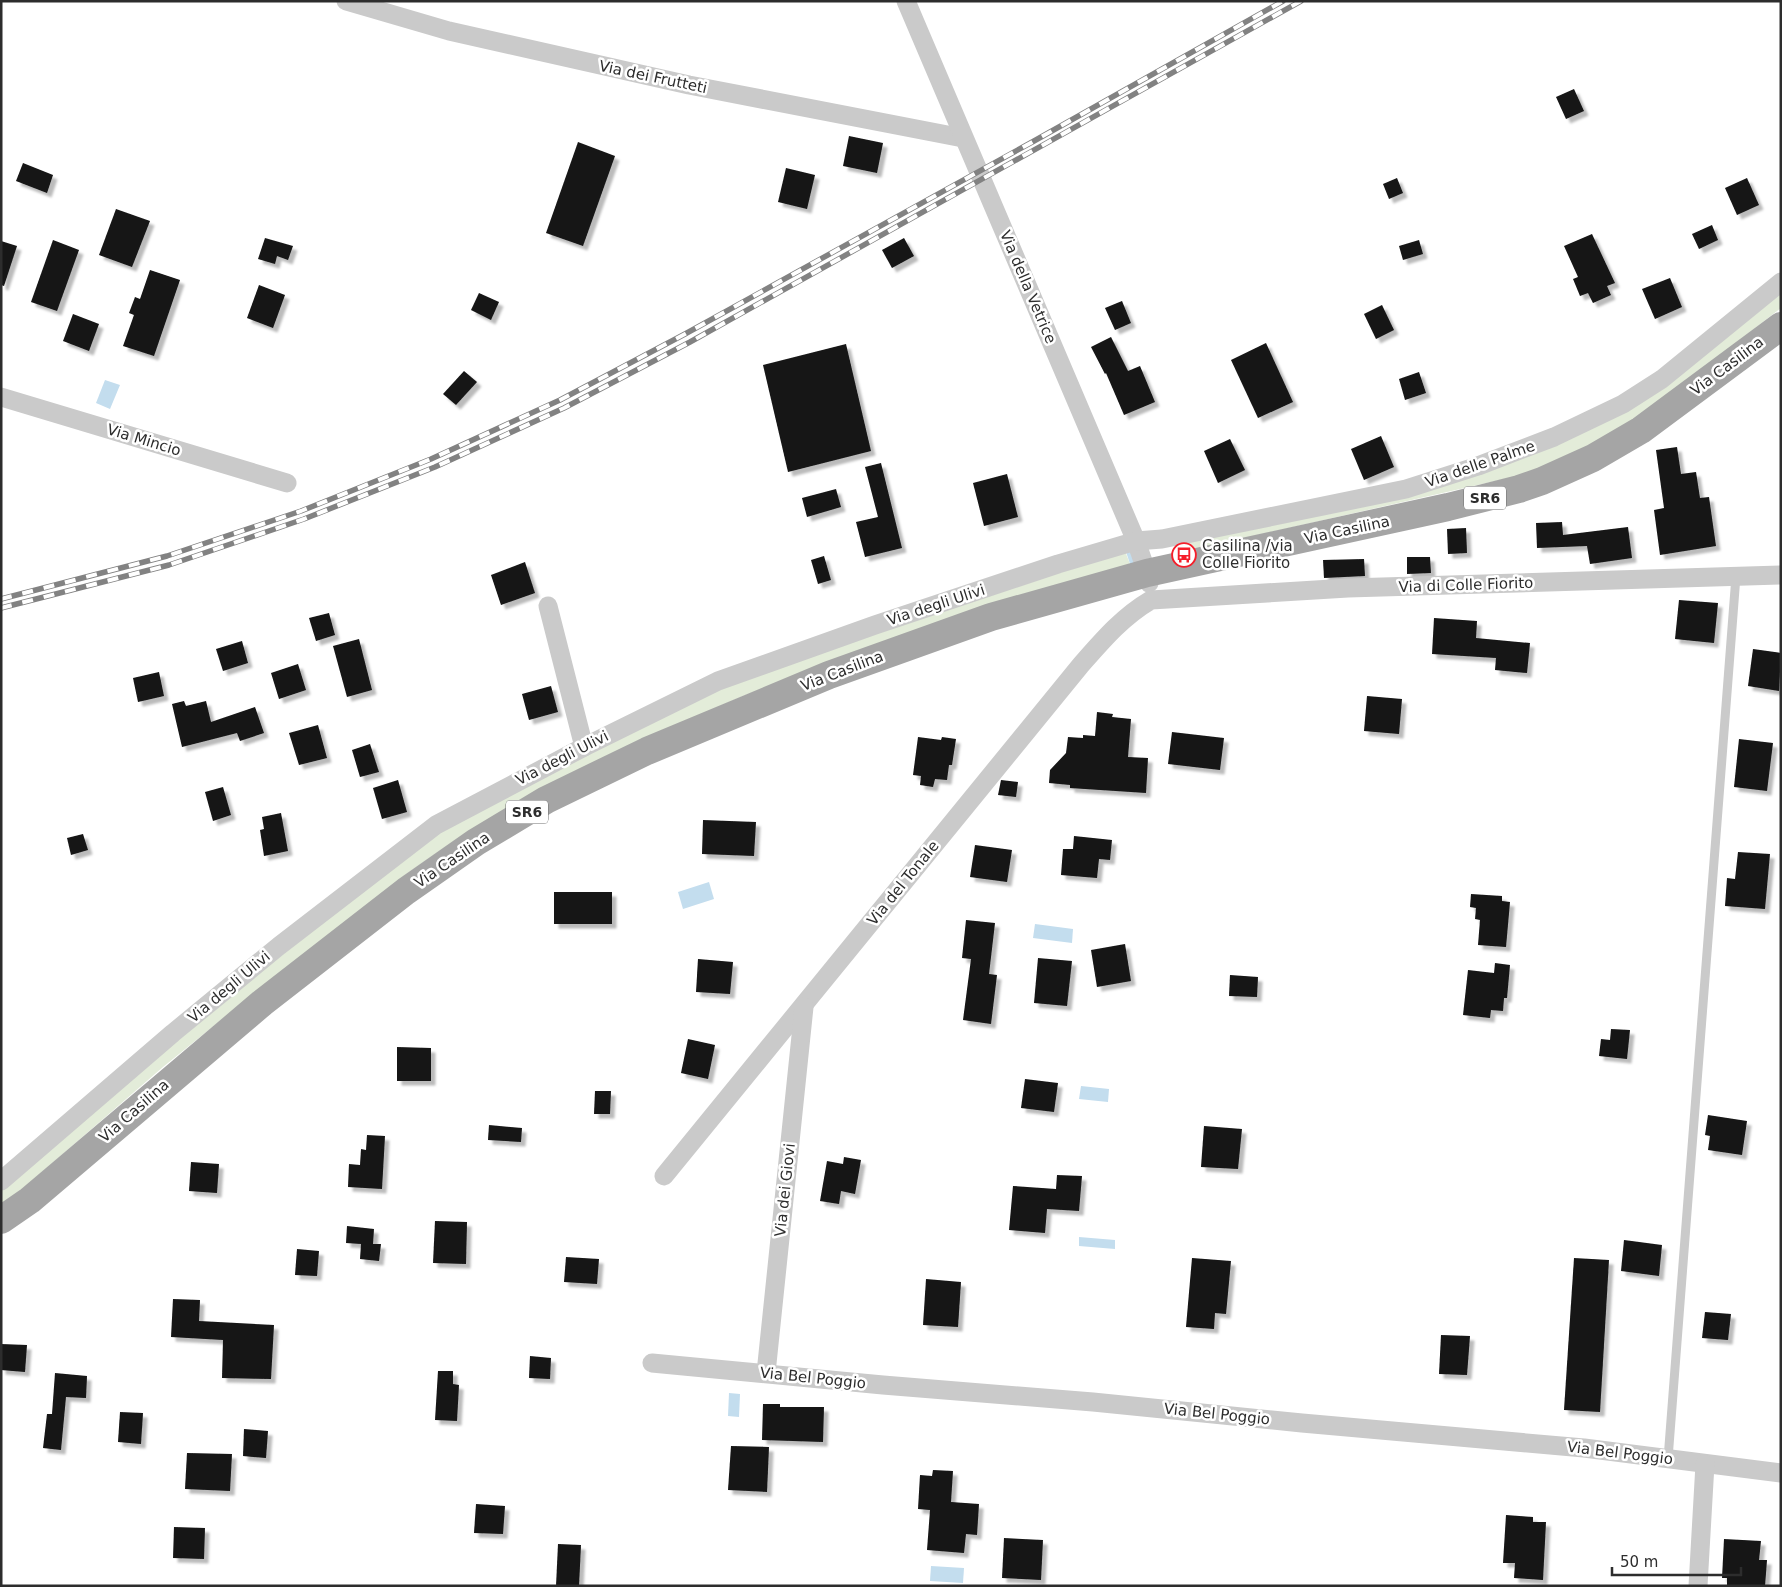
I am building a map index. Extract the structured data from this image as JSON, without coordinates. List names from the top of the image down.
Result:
{
  "streets": {
    "main road": ["Via Casilina", "SR6"],
    "street": [
      "Via dei Frutteti",
      "Via della Vetrice",
      "Via Mincio",
      "Via delle Palme",
      "Via di Colle Fiorito",
      "Via degli Ulivi",
      "Via del Tonale",
      "Via dei Giovi",
      "Via Bel Poggio"
    ]
  },
  "crossings": [
    ["Via dei Frutteti", "Via della Vetrice"],
    ["Via della Vetrice", "Via Casilina"],
    ["Via della Vetrice", "Via delle Palme"],
    ["Via della Vetrice", "Via di Colle Fiorito"],
    ["Via della Vetrice", "Via degli Ulivi"],
    ["Via della Vetrice", "Via del Tonale"],
    ["Via Casilina", "Via di Colle Fiorito"],
    ["Via Casilina", "Via del Tonale"],
    ["Via delle Palme", "Via degli Ulivi"],
    ["Via di Colle Fiorito", "Via del Tonale"],
    ["Via del Tonale", "Via dei Giovi"],
    ["Via dei Giovi", "Via Bel Poggio"]
  ],
  "places": {
    "bus stop": ["Casilina /via Colle Fiorito"]
  },
  "scale_bar": "50 m"
}
